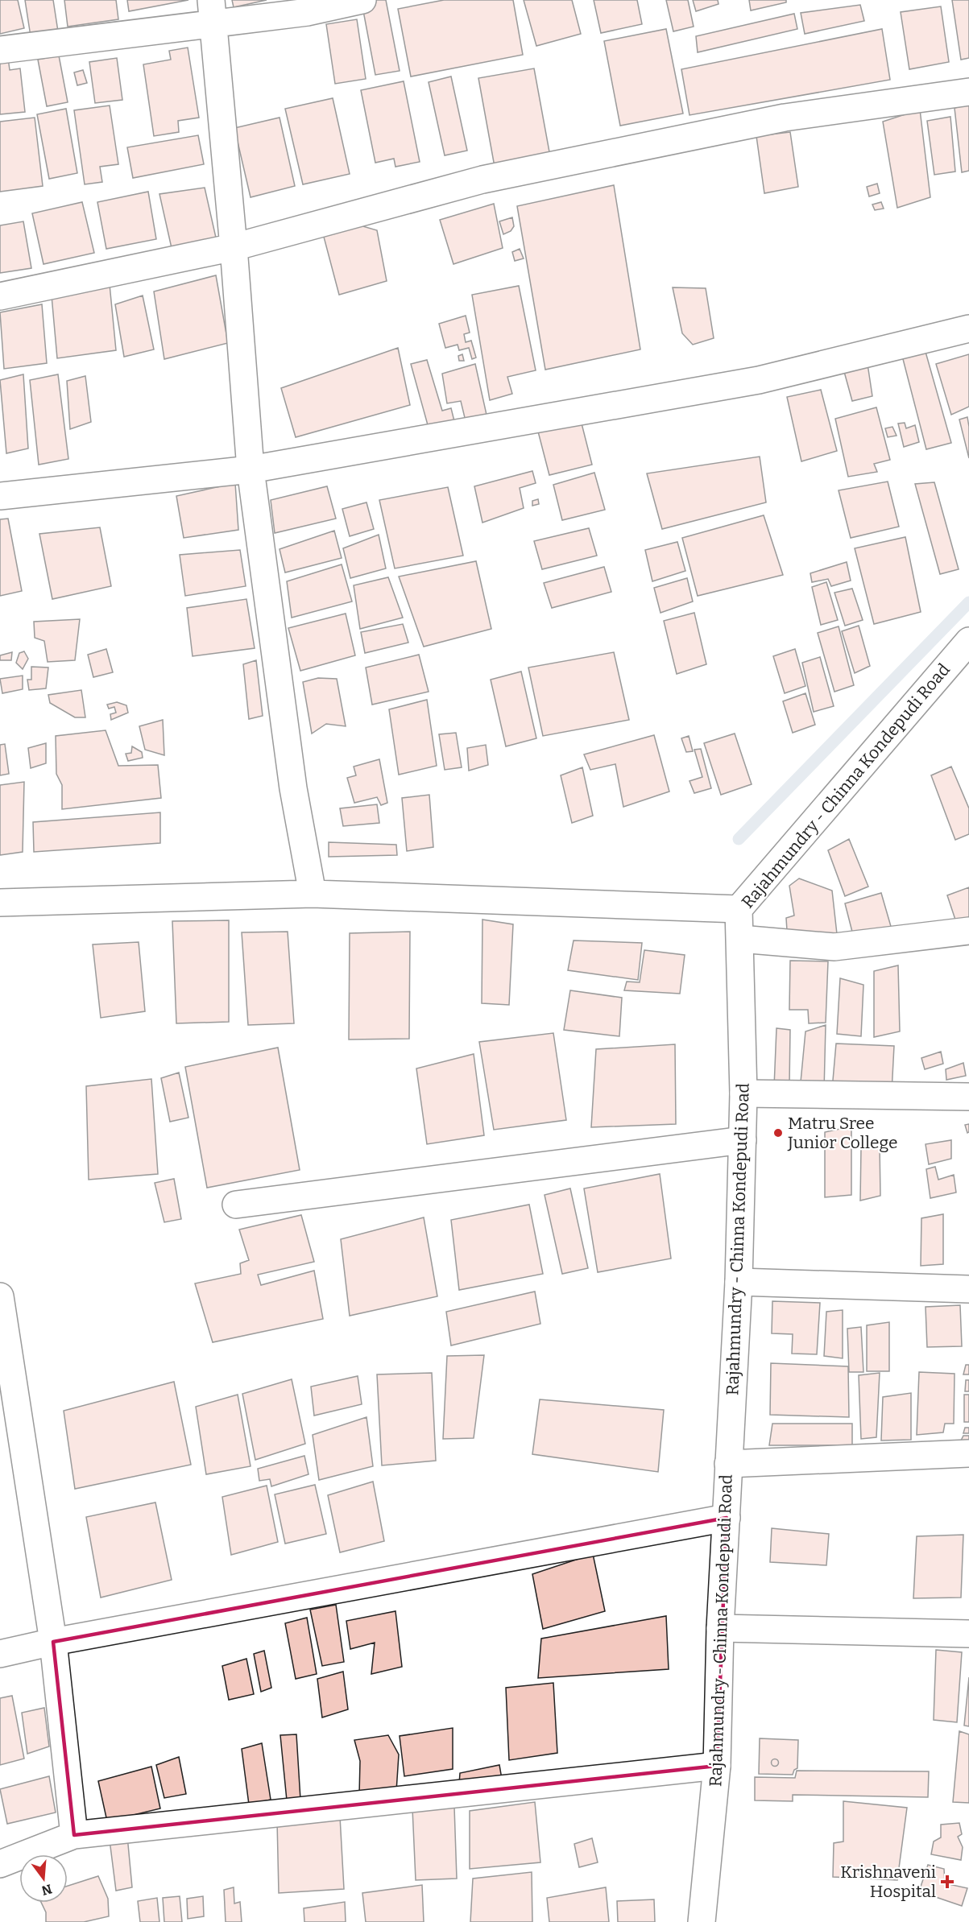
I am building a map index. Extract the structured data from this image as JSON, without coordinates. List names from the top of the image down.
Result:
{
  "streets": {
    "street": ["Rajahmundry - Chinna Kondepudi Road"]
  },
  "places": {
    "other": ["Matru Sree Junior College"],
    "health": ["Krishnaveni Hospital"]
  },
  "north": "bottom"
}
